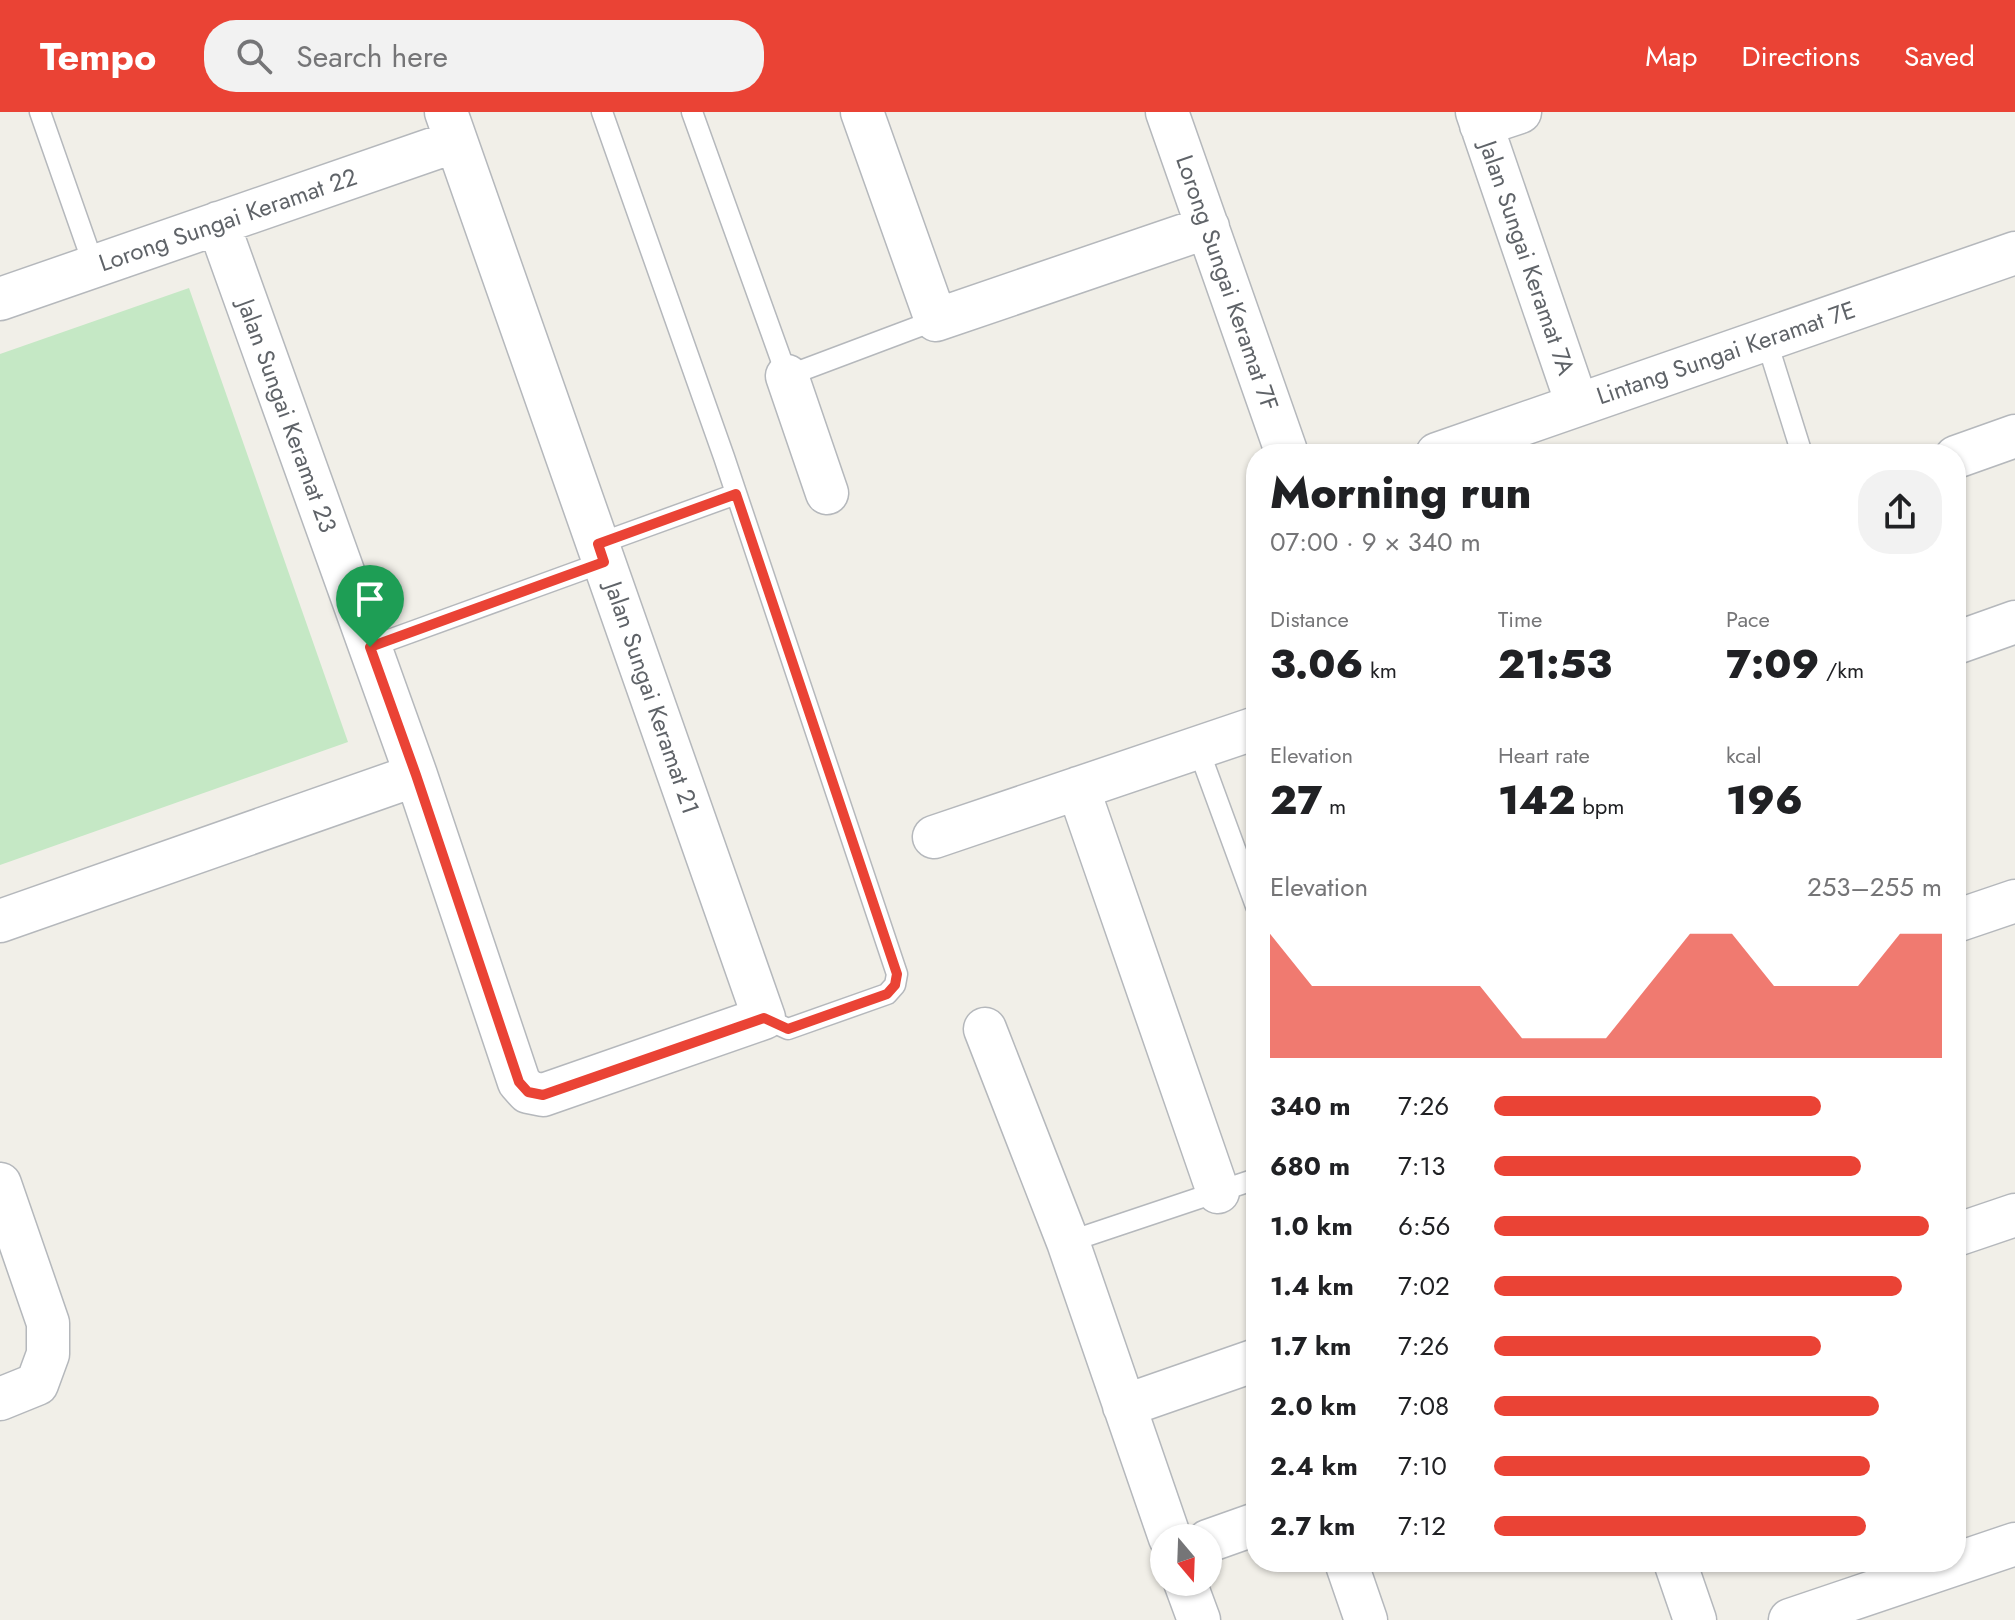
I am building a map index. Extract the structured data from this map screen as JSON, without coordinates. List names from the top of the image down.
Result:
{
  "streets": {
    "street": [
      "Lorong Sungai Keramat 22",
      "Jalan Sungai Keramat 7A",
      "Lorong Sungai Keramat 7F",
      "Lintang Sungai Keramat 7E",
      "Jalan Sungai Keramat 23",
      "Jalan Sungai Keramat 21"
    ]
  },
  "crossings": [
    ["Lorong Sungai Keramat 22", "Jalan Sungai Keramat 23"],
    ["Lorong Sungai Keramat 22", "Jalan Sungai Keramat 21"],
    ["Jalan Sungai Keramat 7A", "Lintang Sungai Keramat 7E"],
    ["Jalan Sungai Keramat 23", "Jalan Sungai Keramat 21"]
  ],
  "north": "bottom",
  "page": {
    "header": "Tempo",
    "search": "Search here",
    "nav": ["Map", "Directions", "Saved"],
    "heading": ["Morning run", "07:00 · 9 × 340 m"],
    "stats": [
      ["Distance", "3.06 km"],
      ["Time", "21:53"],
      ["Pace", "7:09 /km"],
      ["Elevation", "27 m"],
      ["Heart rate", "142 bpm"],
      ["kcal", "196"]
    ],
    "chart": ["Elevation", "253–255 m"],
    "list": [
      {
        "name": "340 m",
        "note": "7:26"
      },
      {
        "name": "680 m",
        "note": "7:13"
      },
      {
        "name": "1.0 km",
        "note": "6:56"
      },
      {
        "name": "1.4 km",
        "note": "7:02"
      },
      {
        "name": "1.7 km",
        "note": "7:26"
      },
      {
        "name": "2.0 km",
        "note": "7:08"
      },
      {
        "name": "2.4 km",
        "note": "7:10"
      },
      {
        "name": "2.7 km",
        "note": "7:12"
      }
    ]
  }
}
